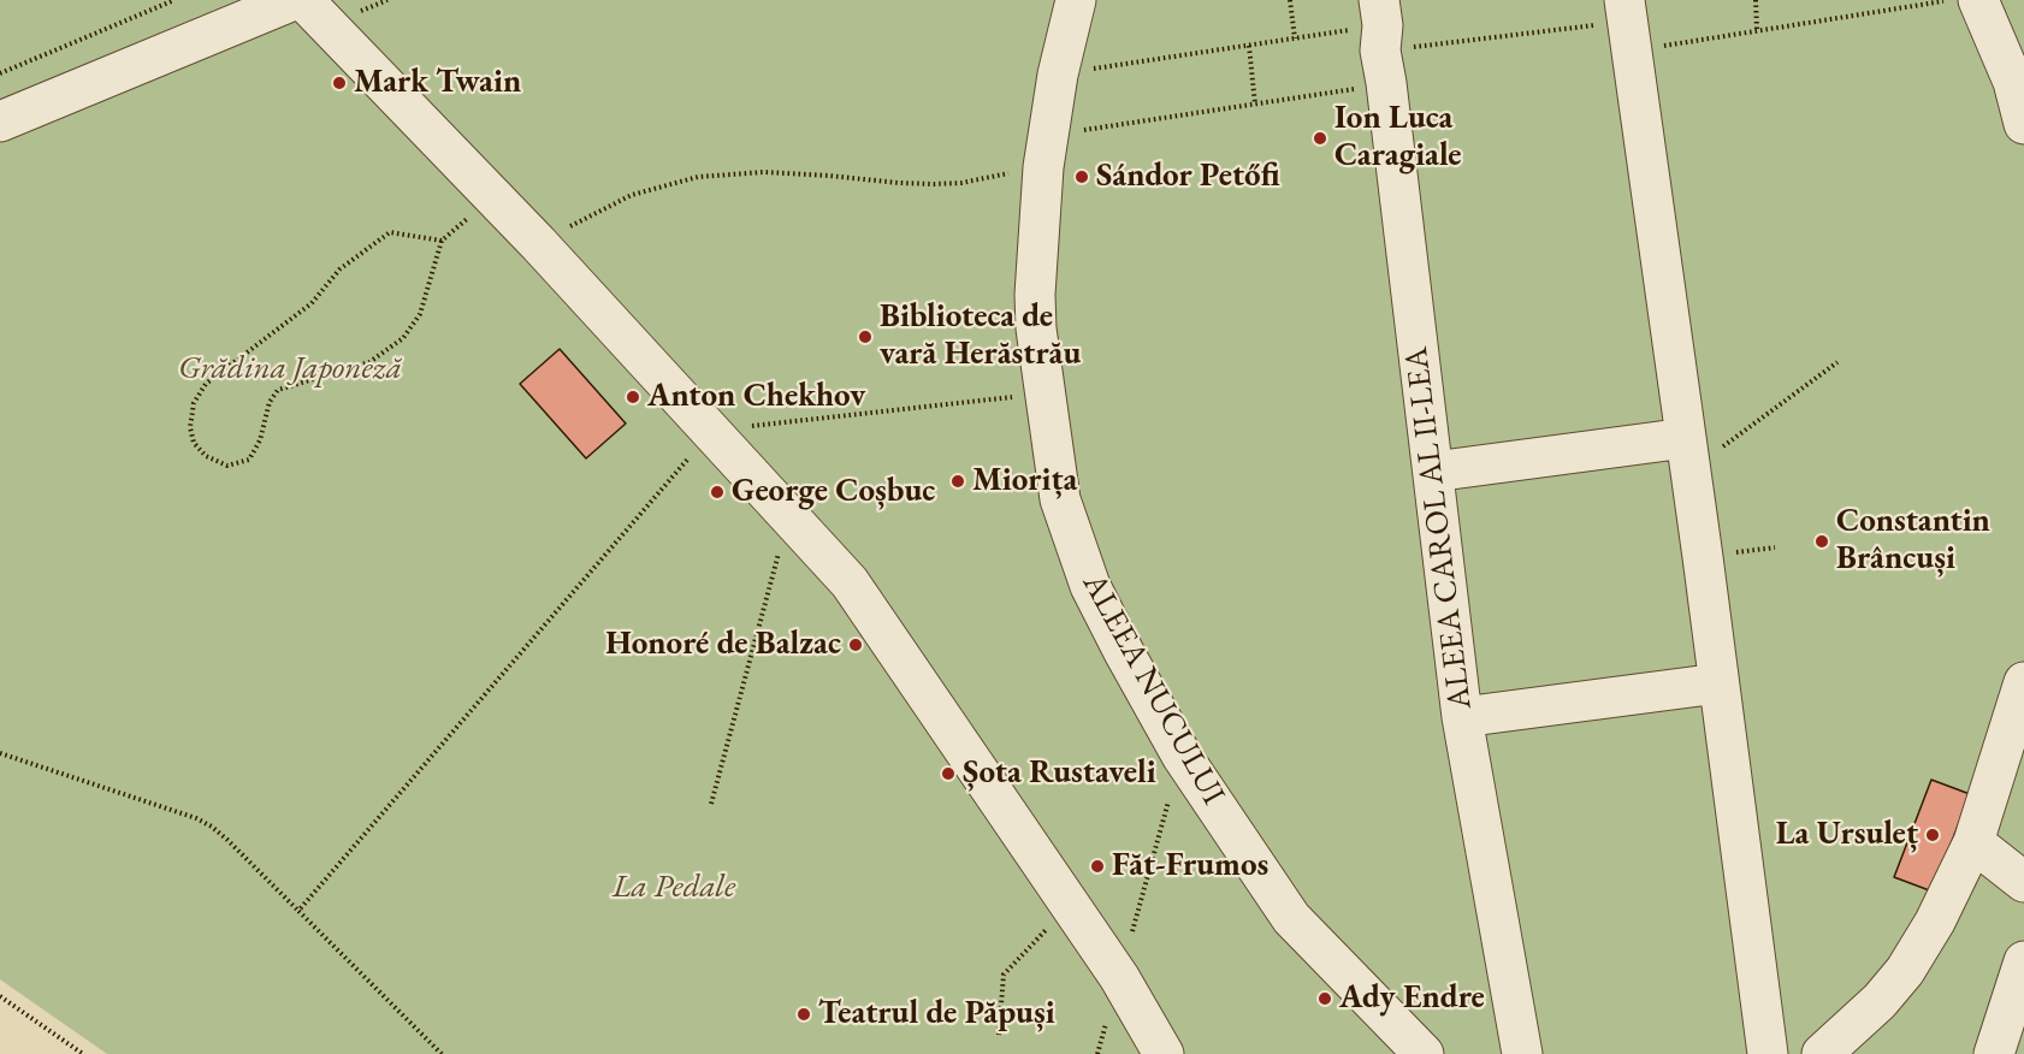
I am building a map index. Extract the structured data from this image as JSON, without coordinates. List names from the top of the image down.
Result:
{
  "streets": {
    "street": ["ALEEA CAROL AL II-LEA", "ALEEA NUCULUI"]
  },
  "parks": ["Grădina Japoneză", "La Pedale"],
  "places": [
    "Mark Twain",
    "Ion Luca Caragiale",
    "Sándor Petőfi",
    "Biblioteca de vară Herăstrău",
    "Anton Chekhov",
    "Miorița",
    "George Coșbuc",
    "Constantin Brâncuși",
    "Honoré de Balzac",
    "Șota Rustaveli",
    "La Ursuleț",
    "Făt-Frumos",
    "Ady Endre",
    "Teatrul de Păpuși"
  ]
}
